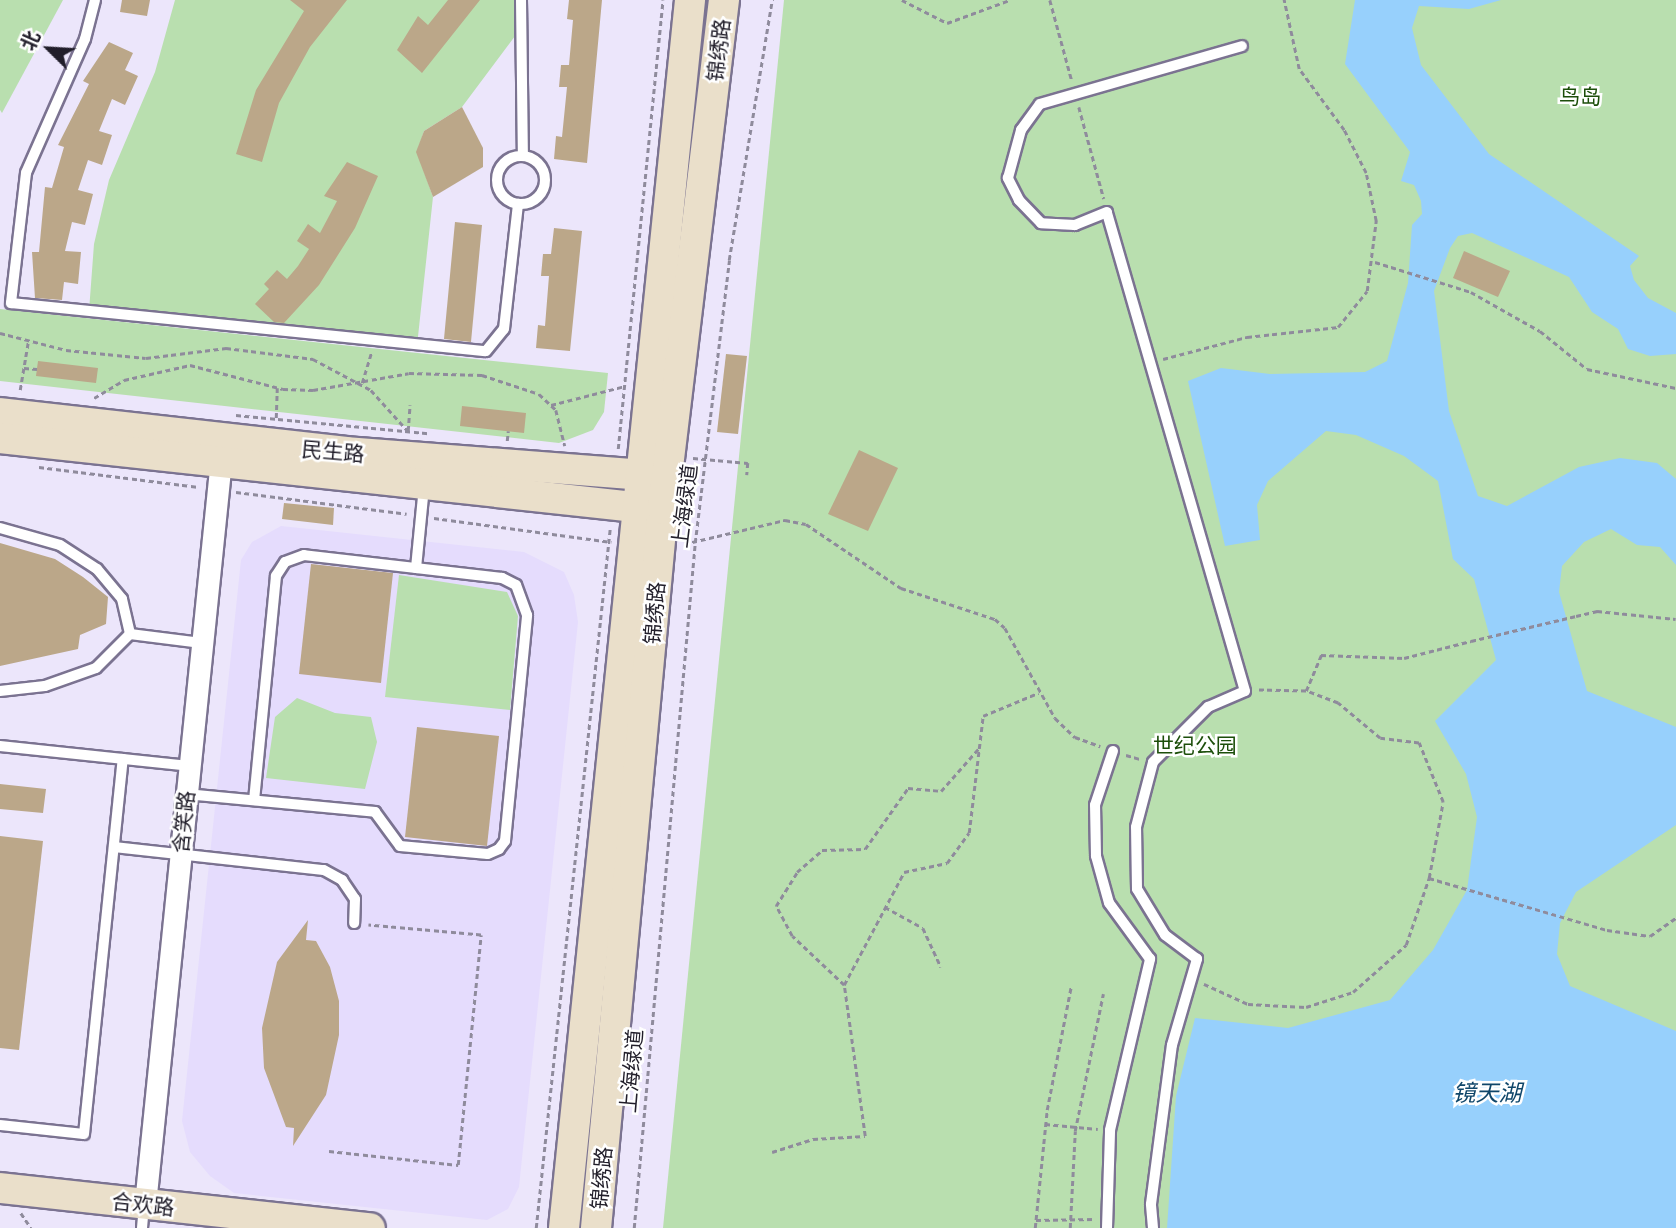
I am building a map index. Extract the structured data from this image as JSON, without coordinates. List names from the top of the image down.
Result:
{
  "streets": {
    "main road": ["锦绣路", "民生路", "合欢路"],
    "street": ["含笑路"],
    "path": ["上海绿道"]
  },
  "crossings": [
    ["锦绣路", "民生路"],
    ["民生路", "含笑路"],
    ["含笑路", "合欢路"]
  ],
  "water": ["镜天湖"],
  "parks": ["鸟岛", "世纪公园"],
  "north": "top left"
}
